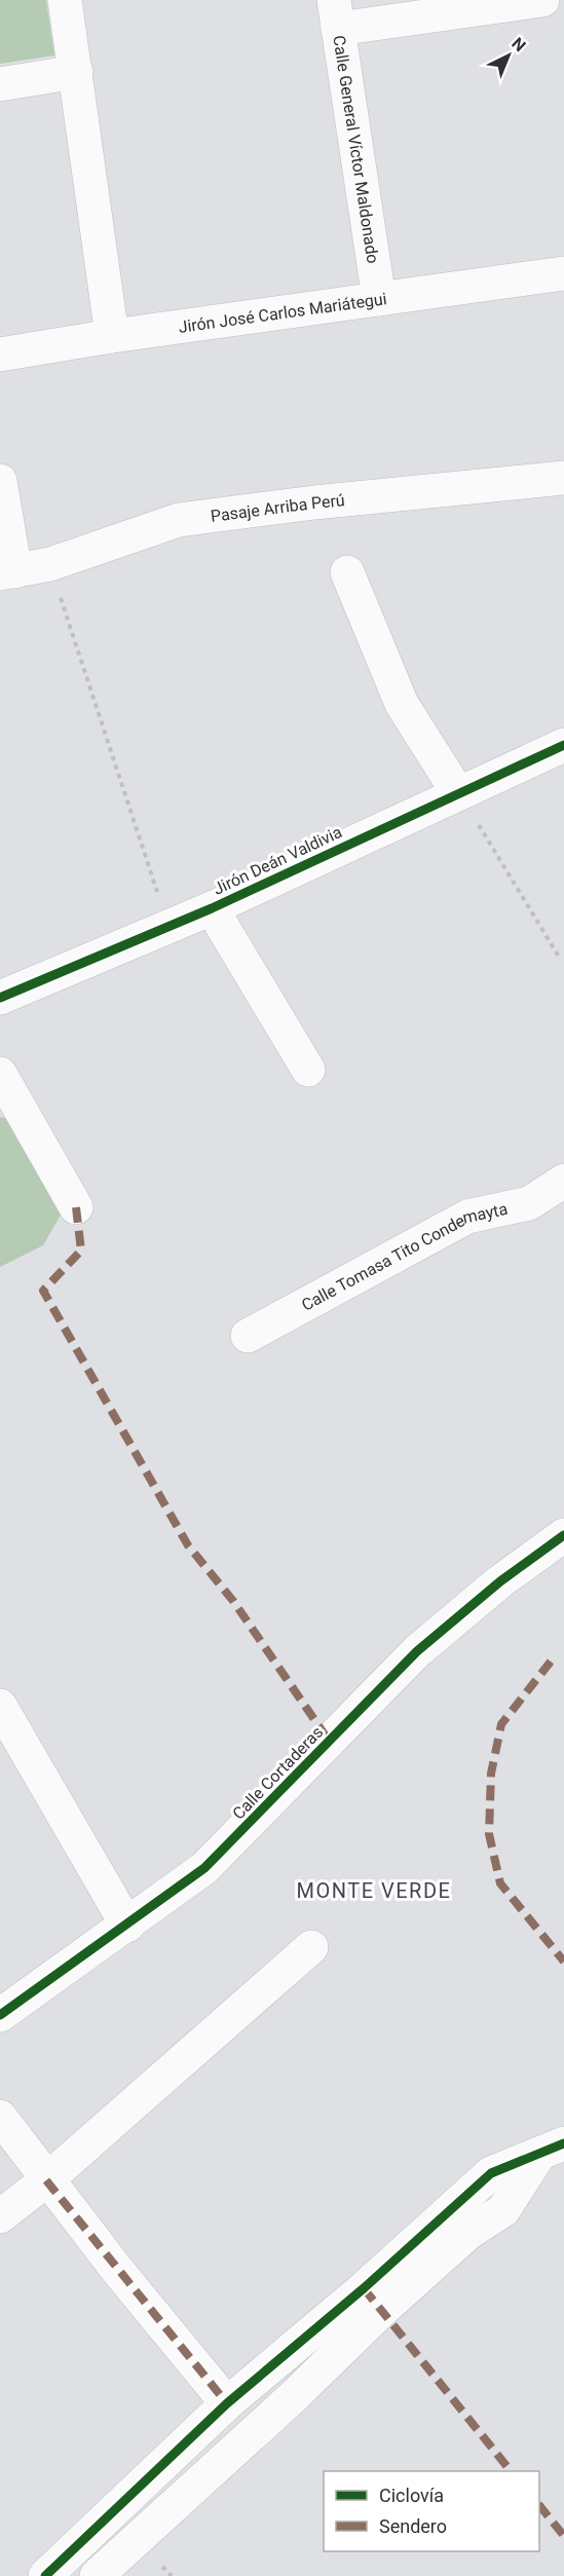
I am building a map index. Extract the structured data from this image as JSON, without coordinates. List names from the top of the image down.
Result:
{
  "streets": {
    "street": [
      "Calle General Víctor Maldonado",
      "Jirón José Carlos Mariátegui",
      "Pasaje Arriba Perú",
      "Jirón Deán Valdivia",
      "Calle Tomasa Tito Condemayta",
      "Calle Cortaderas"
    ]
  },
  "crossings": [
    ["Calle General Víctor Maldonado", "Jirón José Carlos Mariátegui"]
  ],
  "districts": ["MONTE VERDE"],
  "legend": ["Ciclovía", "Sendero"],
  "north": "top right"
}
